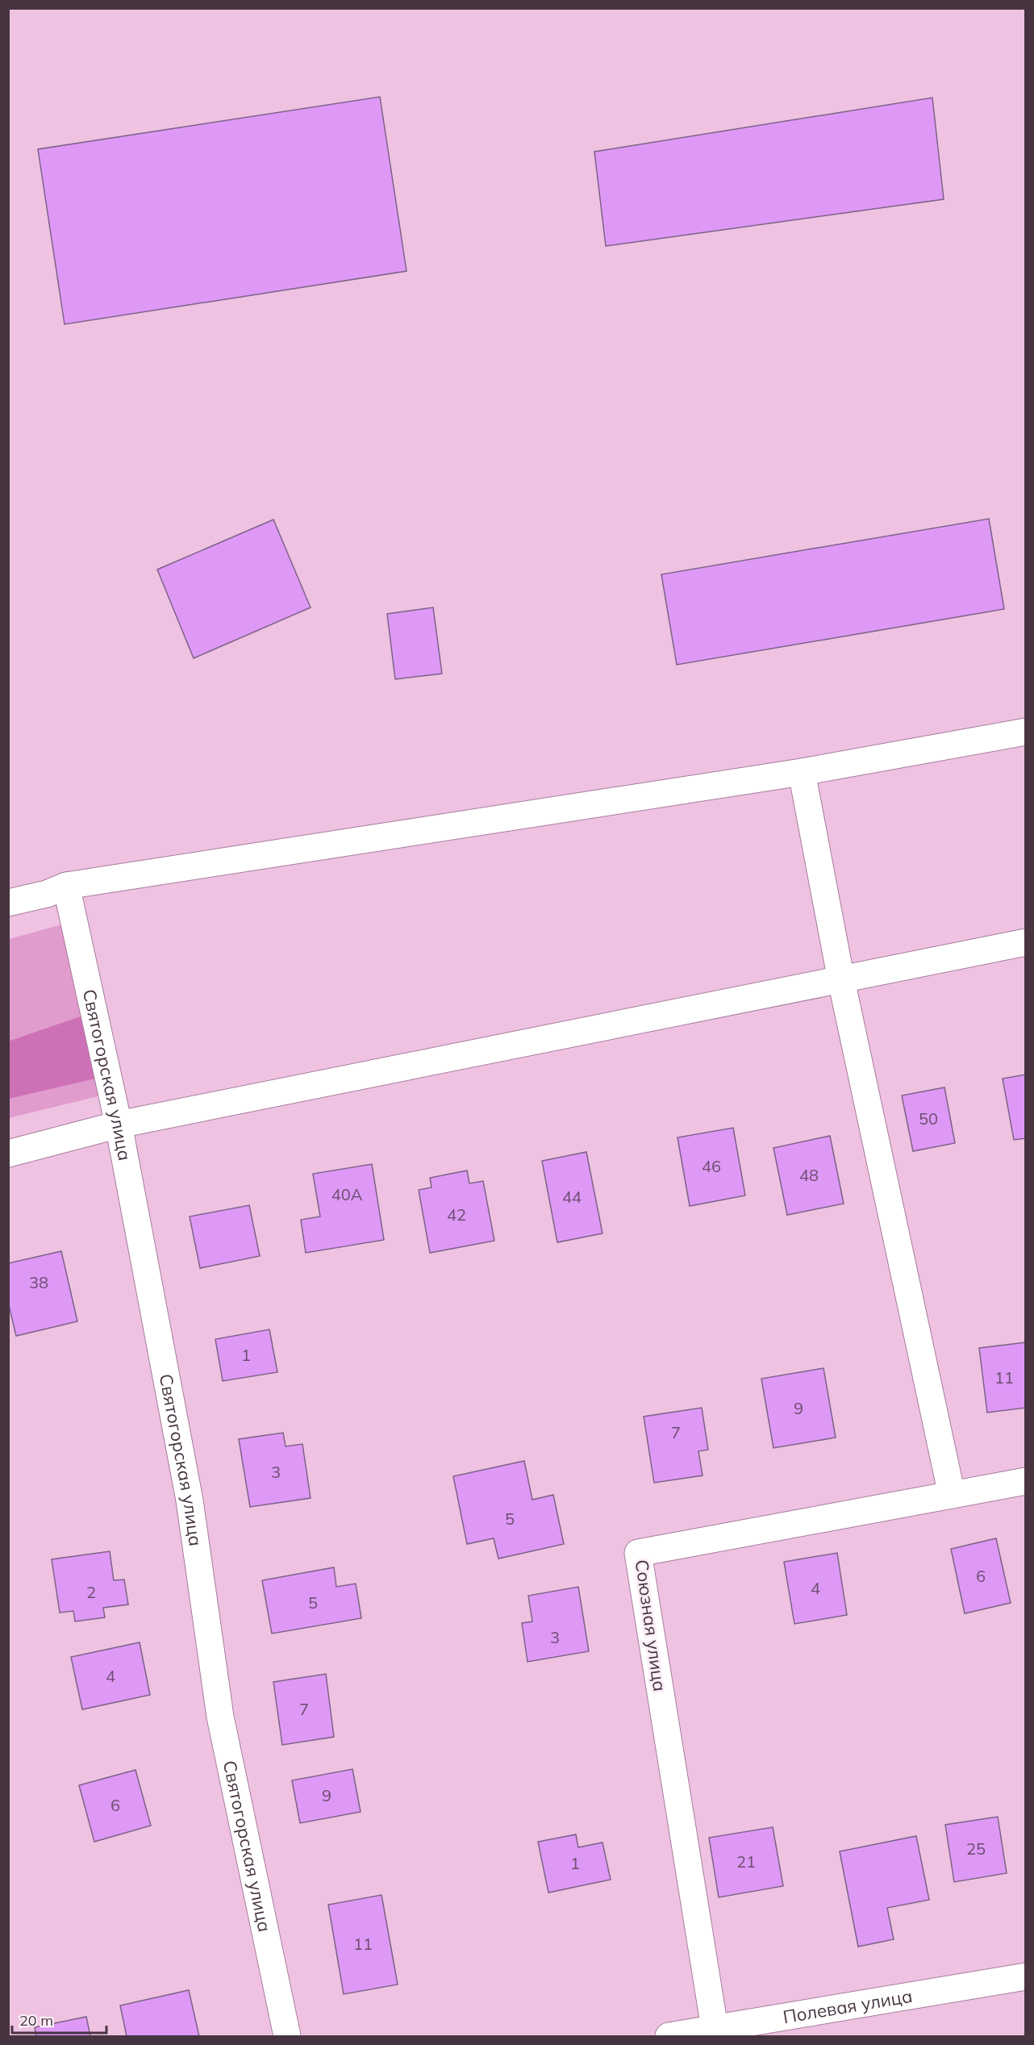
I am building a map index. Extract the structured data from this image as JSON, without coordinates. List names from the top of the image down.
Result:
{
  "streets": {
    "street": ["Святогорская улица", "Союзная улица", "Полевая улица"]
  },
  "crossings": [
    ["Союзная улица", "Полевая улица"]
  ],
  "house_numbers": [
    "50",
    "46",
    "48",
    "40А",
    "44",
    "42",
    "38",
    "1",
    "11",
    "9",
    "7",
    "3",
    "5",
    "6",
    "4",
    "2",
    "5",
    "3",
    "4",
    "7",
    "9",
    "6",
    "25",
    "21",
    "1",
    "11"
  ],
  "scale_bar": "20 m"
}
